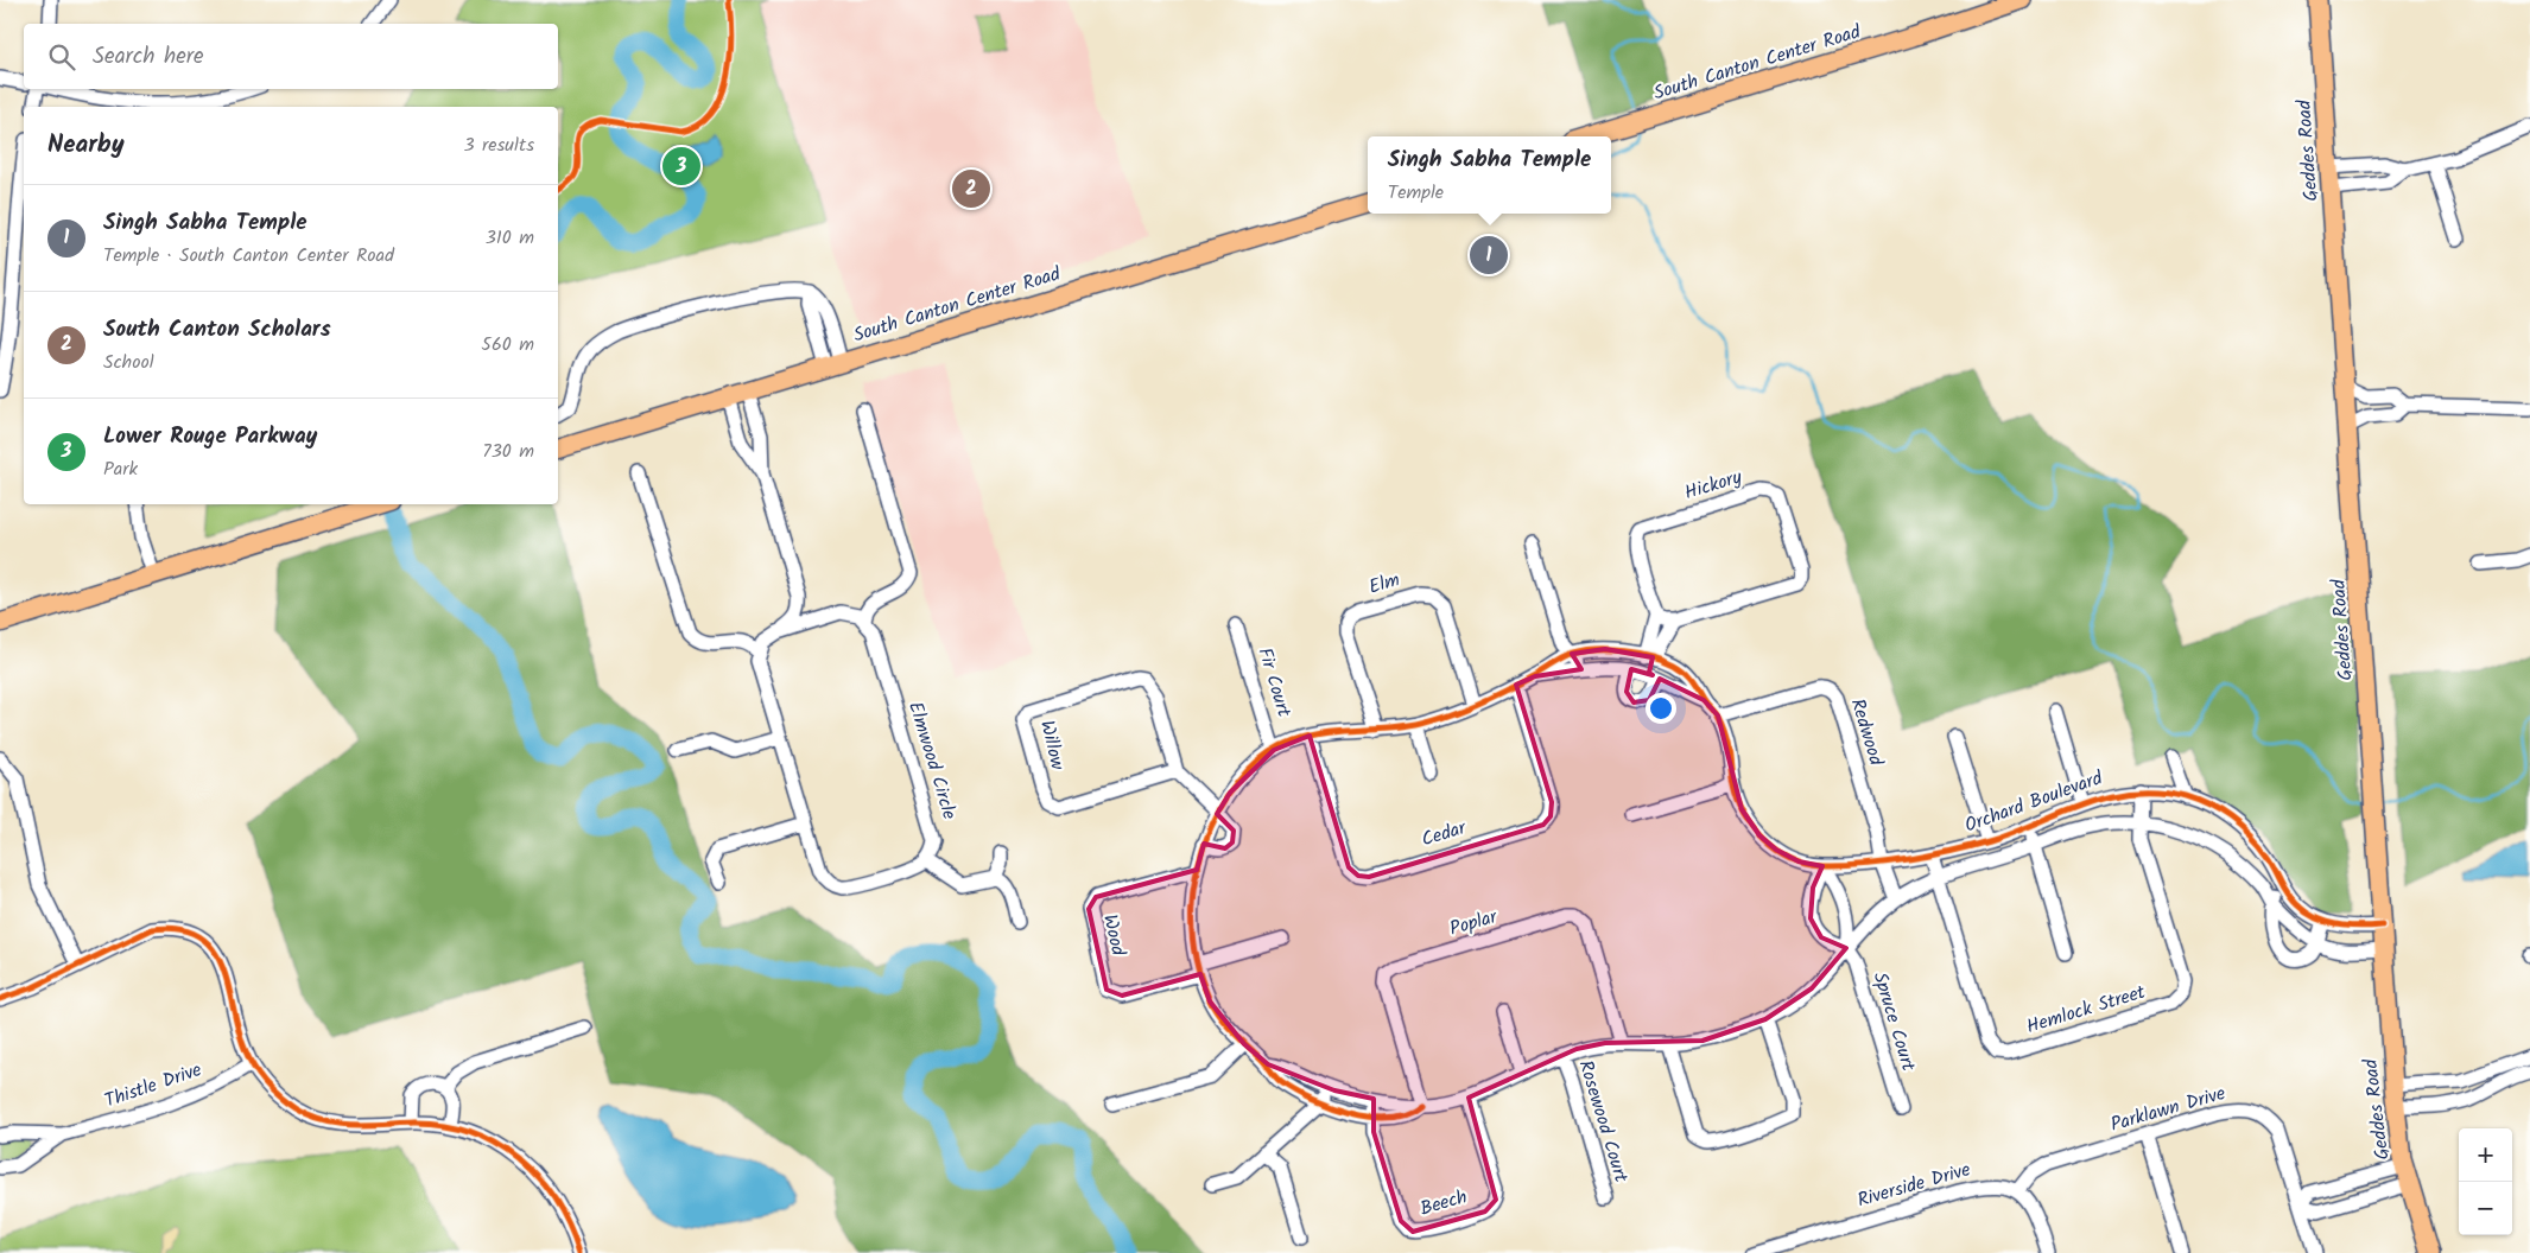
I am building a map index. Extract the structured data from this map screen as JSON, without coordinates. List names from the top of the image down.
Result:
{
  "streets": {
    "main road": ["South Canton Center Road", "Geddes Road"],
    "street": [
      "Hickory",
      "Elm",
      "Fir Court",
      "Redwood",
      "Willow",
      "Elmwood Circle",
      "Orchard Boulevard",
      "Cedar",
      "Poplar",
      "Wood",
      "Hemlock Street",
      "Spruce Court",
      "Thistle Drive",
      "Parklawn Drive",
      "Rosewood Court",
      "Riverside Drive",
      "Beech"
    ]
  },
  "crossings": [
    ["Geddes Road", "Orchard Boulevard"],
    ["Elm", "Orchard Boulevard"],
    ["Fir Court", "Orchard Boulevard"],
    ["Redwood", "Orchard Boulevard"],
    ["Orchard Boulevard", "Cedar"],
    ["Orchard Boulevard", "Poplar"],
    ["Orchard Boulevard", "Wood"],
    ["Orchard Boulevard", "Hemlock Street"],
    ["Orchard Boulevard", "Spruce Court"],
    ["Orchard Boulevard", "Rosewood Court"],
    ["Orchard Boulevard", "Beech"],
    ["Parklawn Drive", "Riverside Drive"]
  ],
  "page": {
    "search": "Search here",
    "heading": ["Nearby", "3 results"],
    "popup": ["Singh Sabha Temple", "Temple"],
    "pins": ["3", "2", "1"],
    "list": [
      {
        "mark": "1",
        "name": "Singh Sabha Temple",
        "note": "Temple · South Canton Center Road",
        "value": "310 m"
      },
      {
        "mark": "2",
        "name": "South Canton Scholars",
        "note": "School",
        "value": "560 m"
      },
      {
        "mark": "3",
        "name": "Lower Rouge Parkway",
        "note": "Park",
        "value": "730 m"
      }
    ],
    "map_buttons": ["+", "−"]
  }
}
